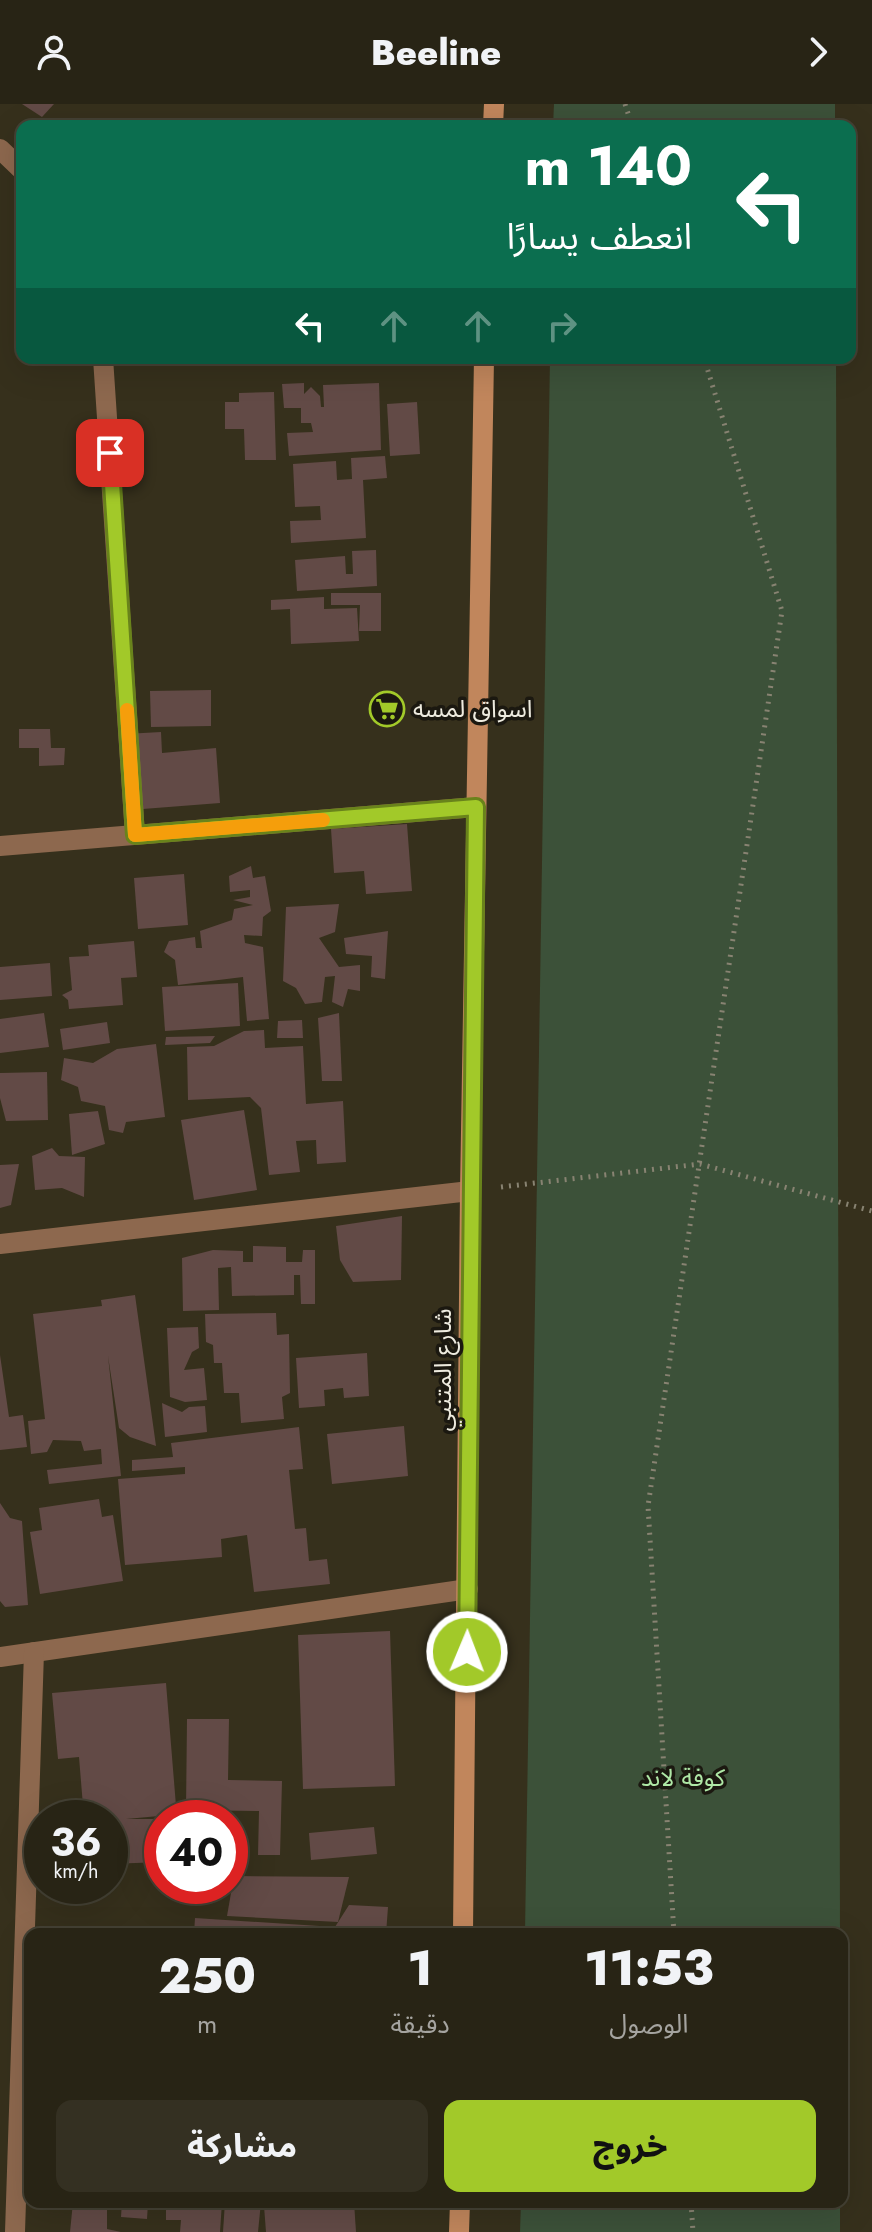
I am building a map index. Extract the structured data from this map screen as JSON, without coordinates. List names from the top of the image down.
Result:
{
  "streets": {
    "street": ["شارع المتنبي"]
  },
  "parks": ["كوفة لاند"],
  "places": {
    "supermarket": ["اسواق لمسه"]
  },
  "page": {
    "header": "Beeline",
    "turn": ["140 m", "انعطف يسارًا"],
    "speed": "36 km/h",
    "limit": "40",
    "eta": [
      "11:53",
      "الوصول",
      "1",
      "دقيقة",
      "250",
      "m"
    ],
    "buttons": ["خروج", "مشاركة"]
  }
}
